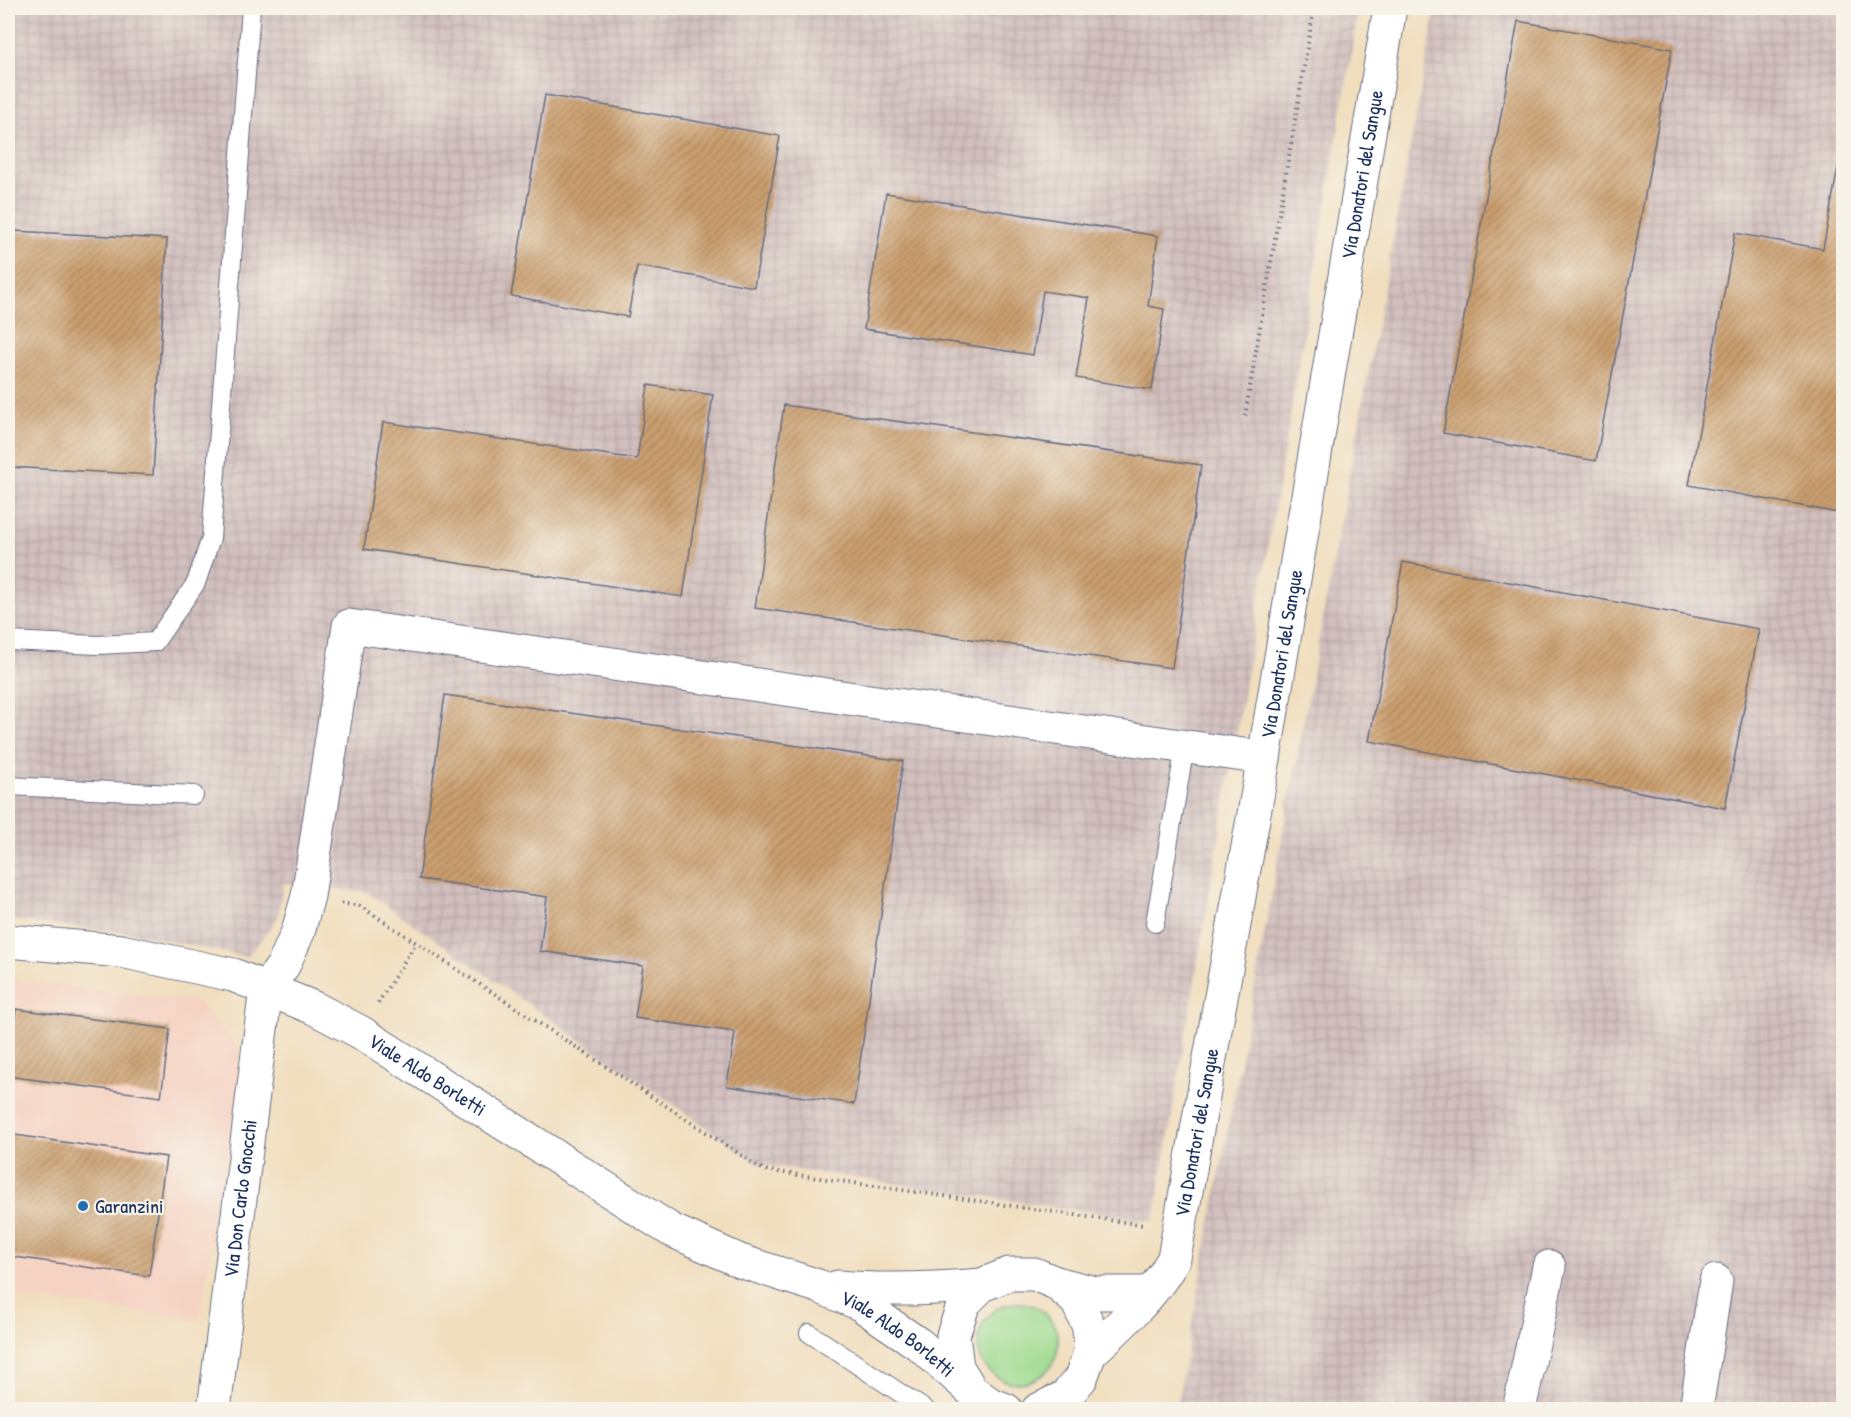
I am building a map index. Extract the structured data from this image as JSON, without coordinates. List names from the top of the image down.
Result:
{
  "streets": {
    "street": ["Via Donatori del Sangue", "Viale Aldo Borletti", "Via Don Carlo Gnocchi"]
  },
  "crossings": [
    ["Viale Aldo Borletti", "Via Don Carlo Gnocchi"]
  ],
  "places": ["Garanzini"]
}
